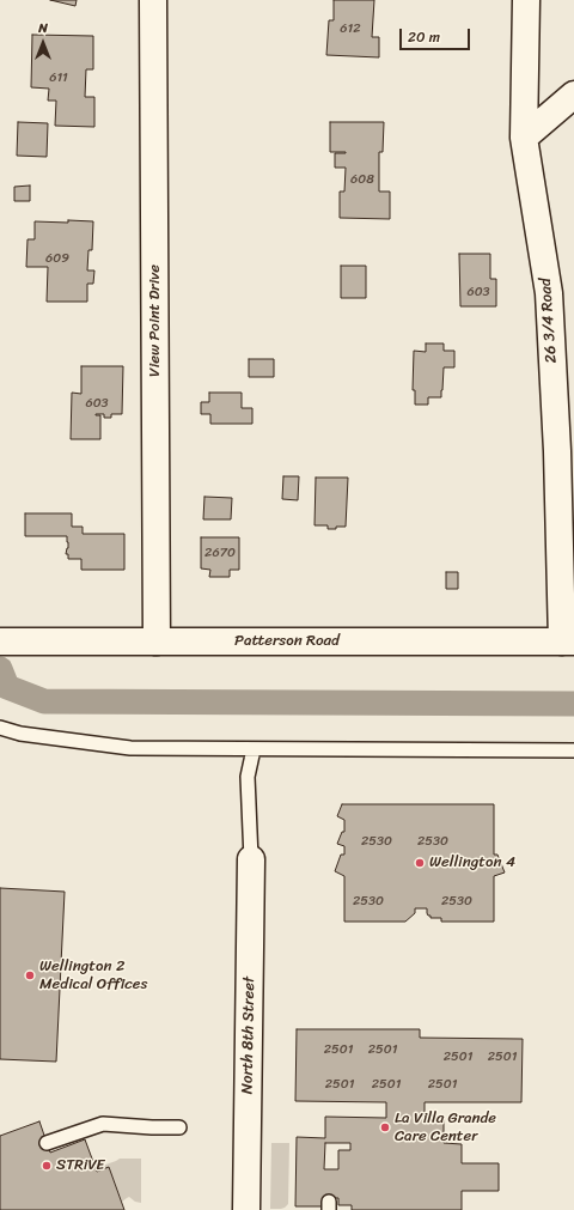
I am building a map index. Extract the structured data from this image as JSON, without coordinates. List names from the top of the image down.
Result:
{
  "streets": {
    "street": [
      "View Point Drive",
      "26 3/4 Road",
      "Patterson Road",
      "North 8th Street"
    ]
  },
  "crossings": [
    ["View Point Drive", "Patterson Road"],
    ["26 3/4 Road", "Patterson Road"]
  ],
  "places": [
    "Wellington 4",
    "Wellington 2 Medical Offices",
    "La Villa Grande Care Center",
    "STRiVE"
  ],
  "house_numbers": [
    "612",
    "611",
    "608",
    "609",
    "603",
    "603",
    "2670",
    "2530",
    "2530",
    "2530",
    "2530",
    "2501",
    "2501",
    "2501",
    "2501",
    "2501",
    "2501",
    "2501"
  ],
  "scale_bar": "20 m",
  "north": "top"
}
